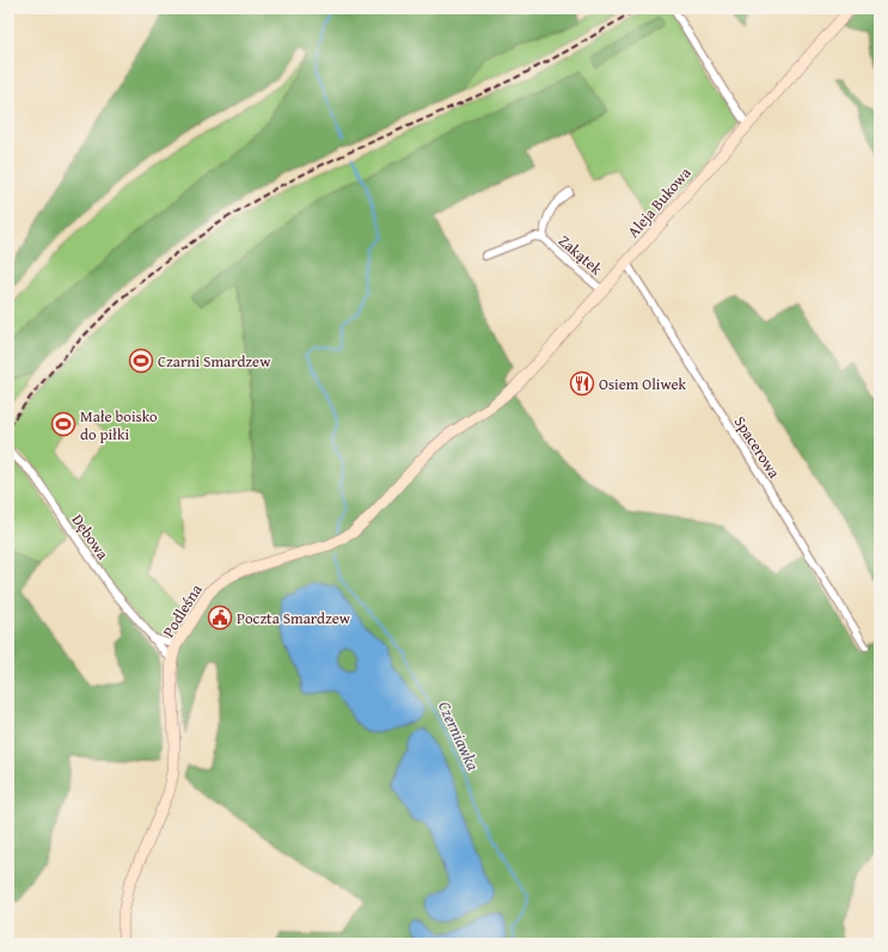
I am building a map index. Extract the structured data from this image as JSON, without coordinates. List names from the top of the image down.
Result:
{
  "streets": {
    "street": [
      "Aleja Bukowa",
      "Zakątek",
      "Spacerowa",
      "Dębowa",
      "Podleśna"
    ]
  },
  "crossings": [
    ["Aleja Bukowa", "Zakątek"],
    ["Aleja Bukowa", "Spacerowa"],
    ["Aleja Bukowa", "Podleśna"],
    ["Dębowa", "Podleśna"]
  ],
  "water": ["Czerniawka"],
  "places": {
    "sports": ["Czarni Smardzew", "Małe boisko do piłki"],
    "restaurant": ["Osiem Oliwek"],
    "public building": ["Poczta Smardzew"]
  }
}
